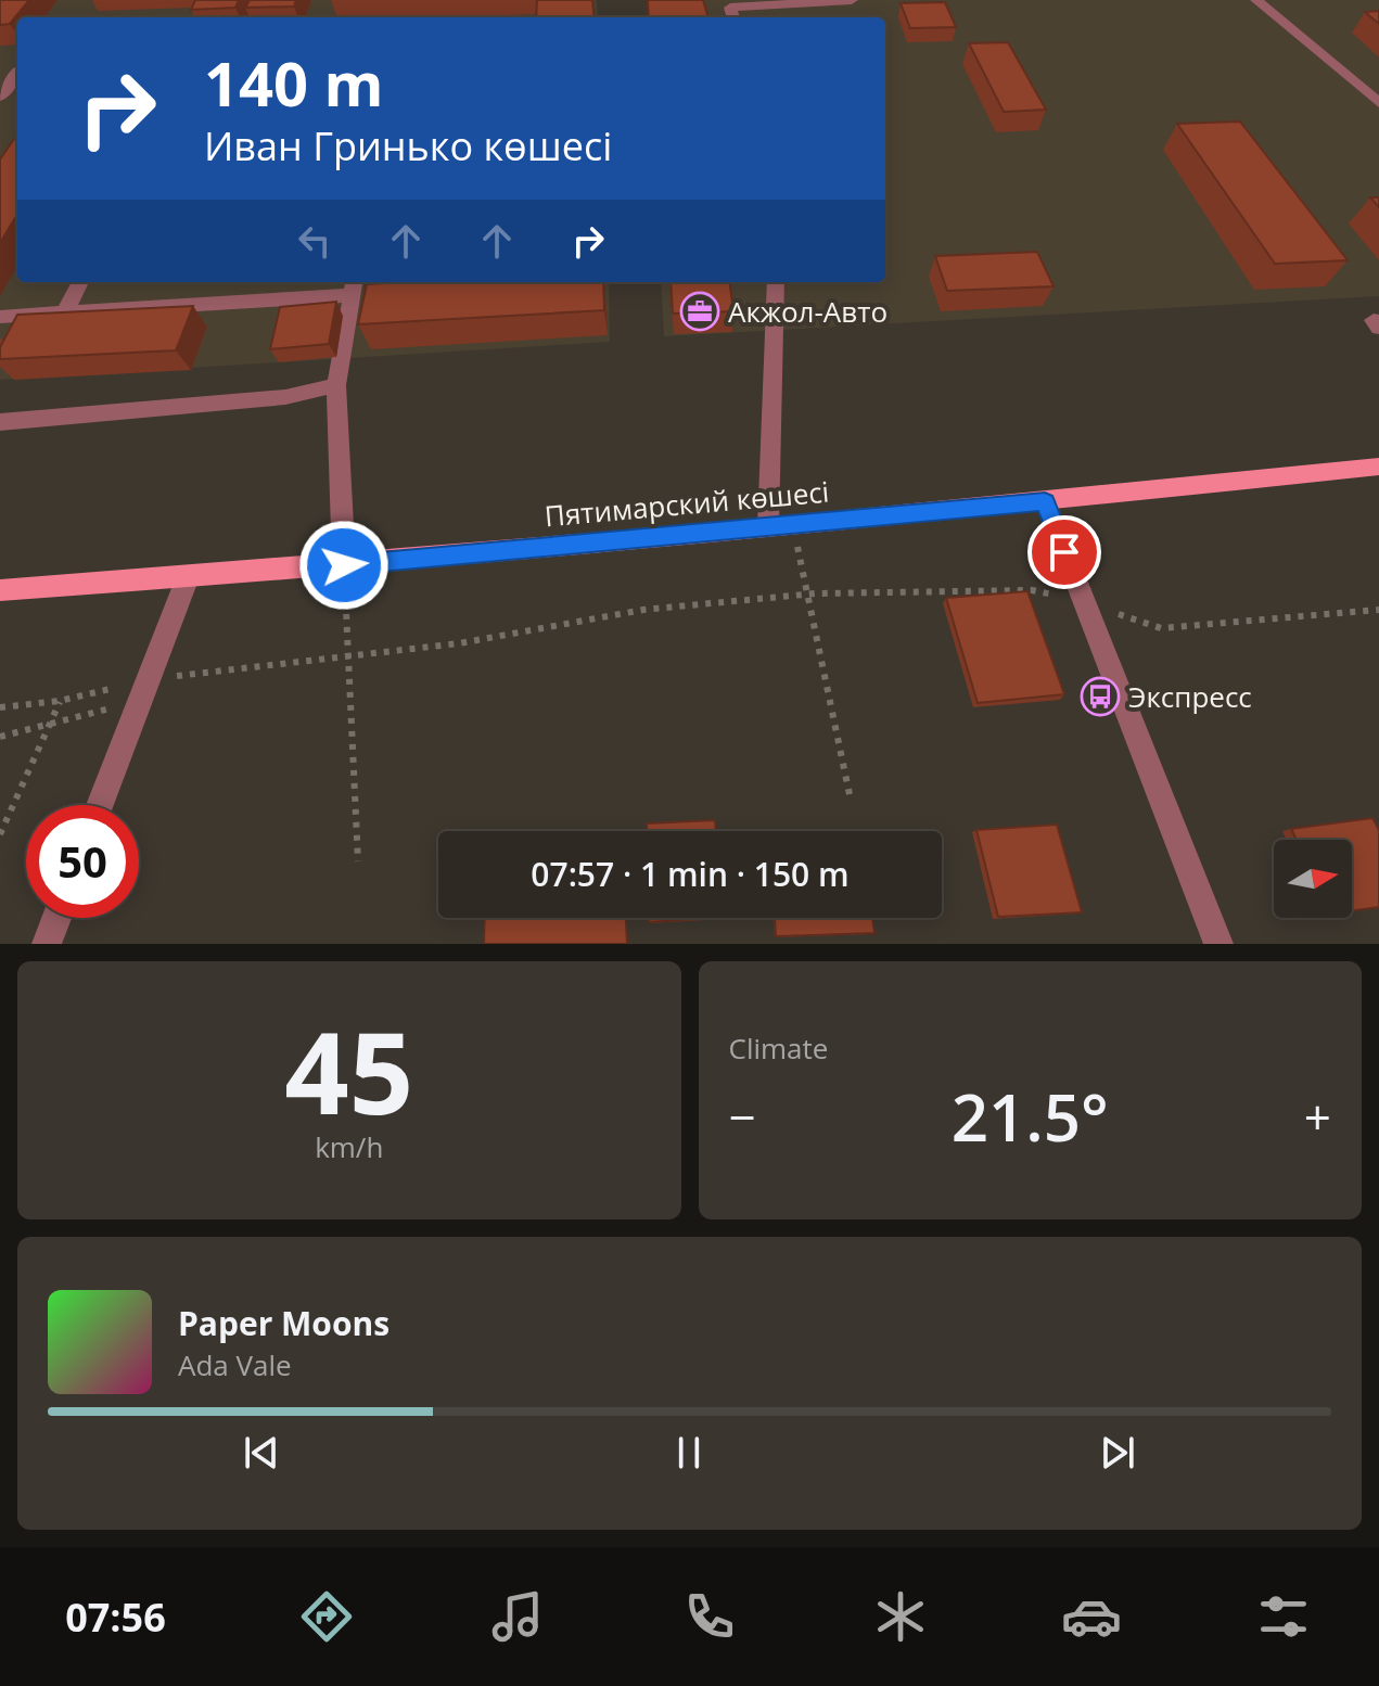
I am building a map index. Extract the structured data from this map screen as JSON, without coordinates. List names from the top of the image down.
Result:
{
  "streets": {
    "main road": ["Пятимарский көшесі"]
  },
  "places": {
    "office": ["Акжол-Авто"],
    "bus stop": ["Экспресс"]
  },
  "north": "right",
  "page": {
    "turn": ["140 m", "Иван Гринько көшесі"],
    "limit": "50",
    "trip": "07:57 · 1 min · 150 m",
    "tile": [
      ["45", "km/h"],
      "Climate"
    ],
    "heat": ["−", "21.5°", "+"],
    "song": ["Paper Moons", "Ada Vale"],
    "tabs": "07:56"
  }
}
